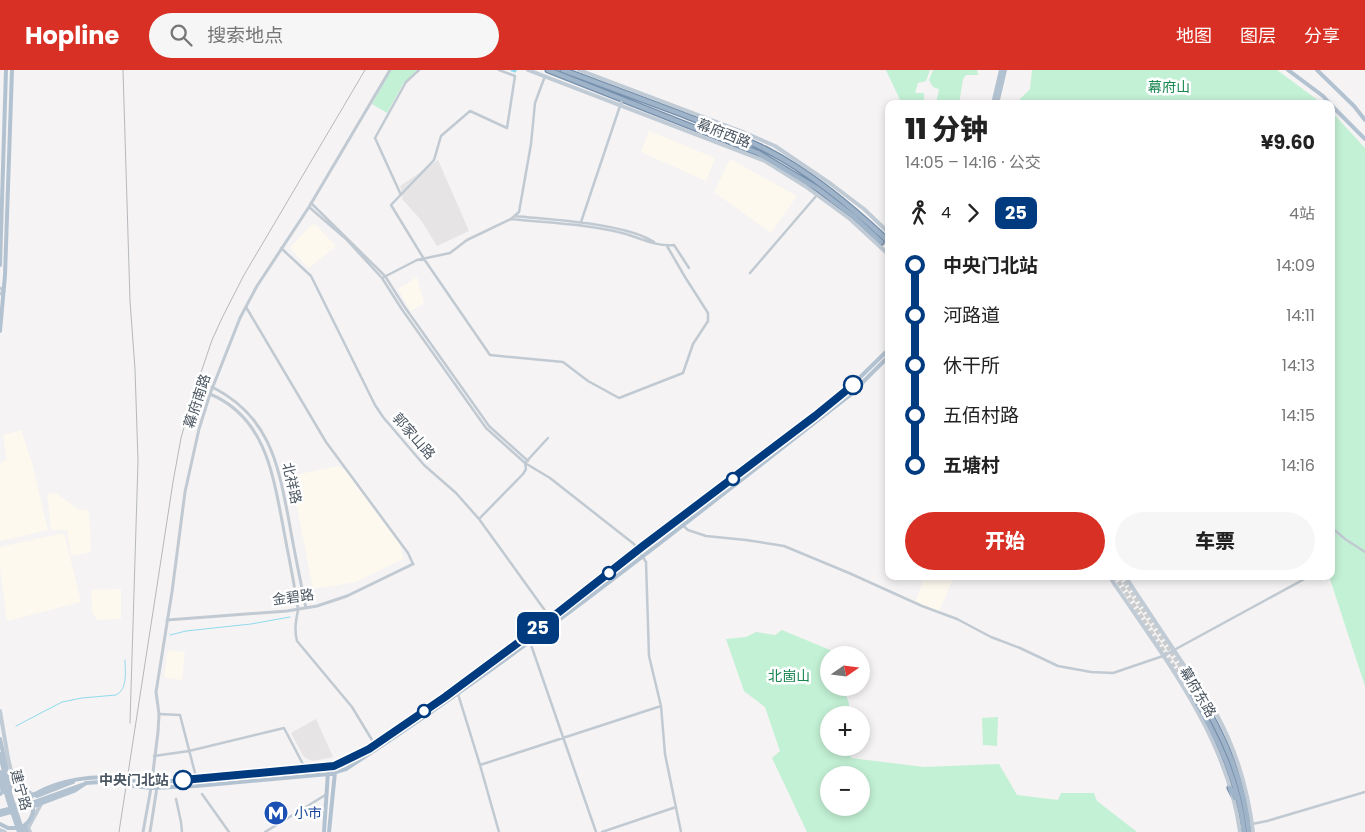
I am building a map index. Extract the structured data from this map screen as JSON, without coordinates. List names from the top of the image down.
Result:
{
  "streets": {
    "highway": ["幕府西路", "幕府东路"],
    "main road": ["建宁路"],
    "street": [
      "幕府南路",
      "郭家山路",
      "北祥路",
      "金碧路"
    ]
  },
  "crossings": [
    ["幕府南路", "郭家山路"],
    ["幕府南路", "北祥路"],
    ["幕府南路", "金碧路"],
    ["北祥路", "金碧路"]
  ],
  "parks": ["幕府山", "北崮山"],
  "places": {
    "other": ["中央门北站"],
    "metro station": ["小市"]
  },
  "lines": ["bus line 25"],
  "north": "right",
  "page": {
    "header": "Hopline",
    "search": "搜索地点",
    "nav": ["地图", "图层", "分享"],
    "on_map": "25",
    "heading": ["11 分钟", "14:05 – 14:16 · 公交", "¥9.60"],
    "legs": ["4", "25", "4站"],
    "list": [
      {
        "name": "中央门北站",
        "value": "14:09"
      },
      {
        "name": "河路道",
        "value": "14:11"
      },
      {
        "name": "休干所",
        "value": "14:13"
      },
      {
        "name": "五佰村路",
        "value": "14:15"
      },
      {
        "name": "五塘村",
        "value": "14:16"
      }
    ],
    "buttons": ["开始", "车票"],
    "map_buttons": ["+", "−"]
  }
}
